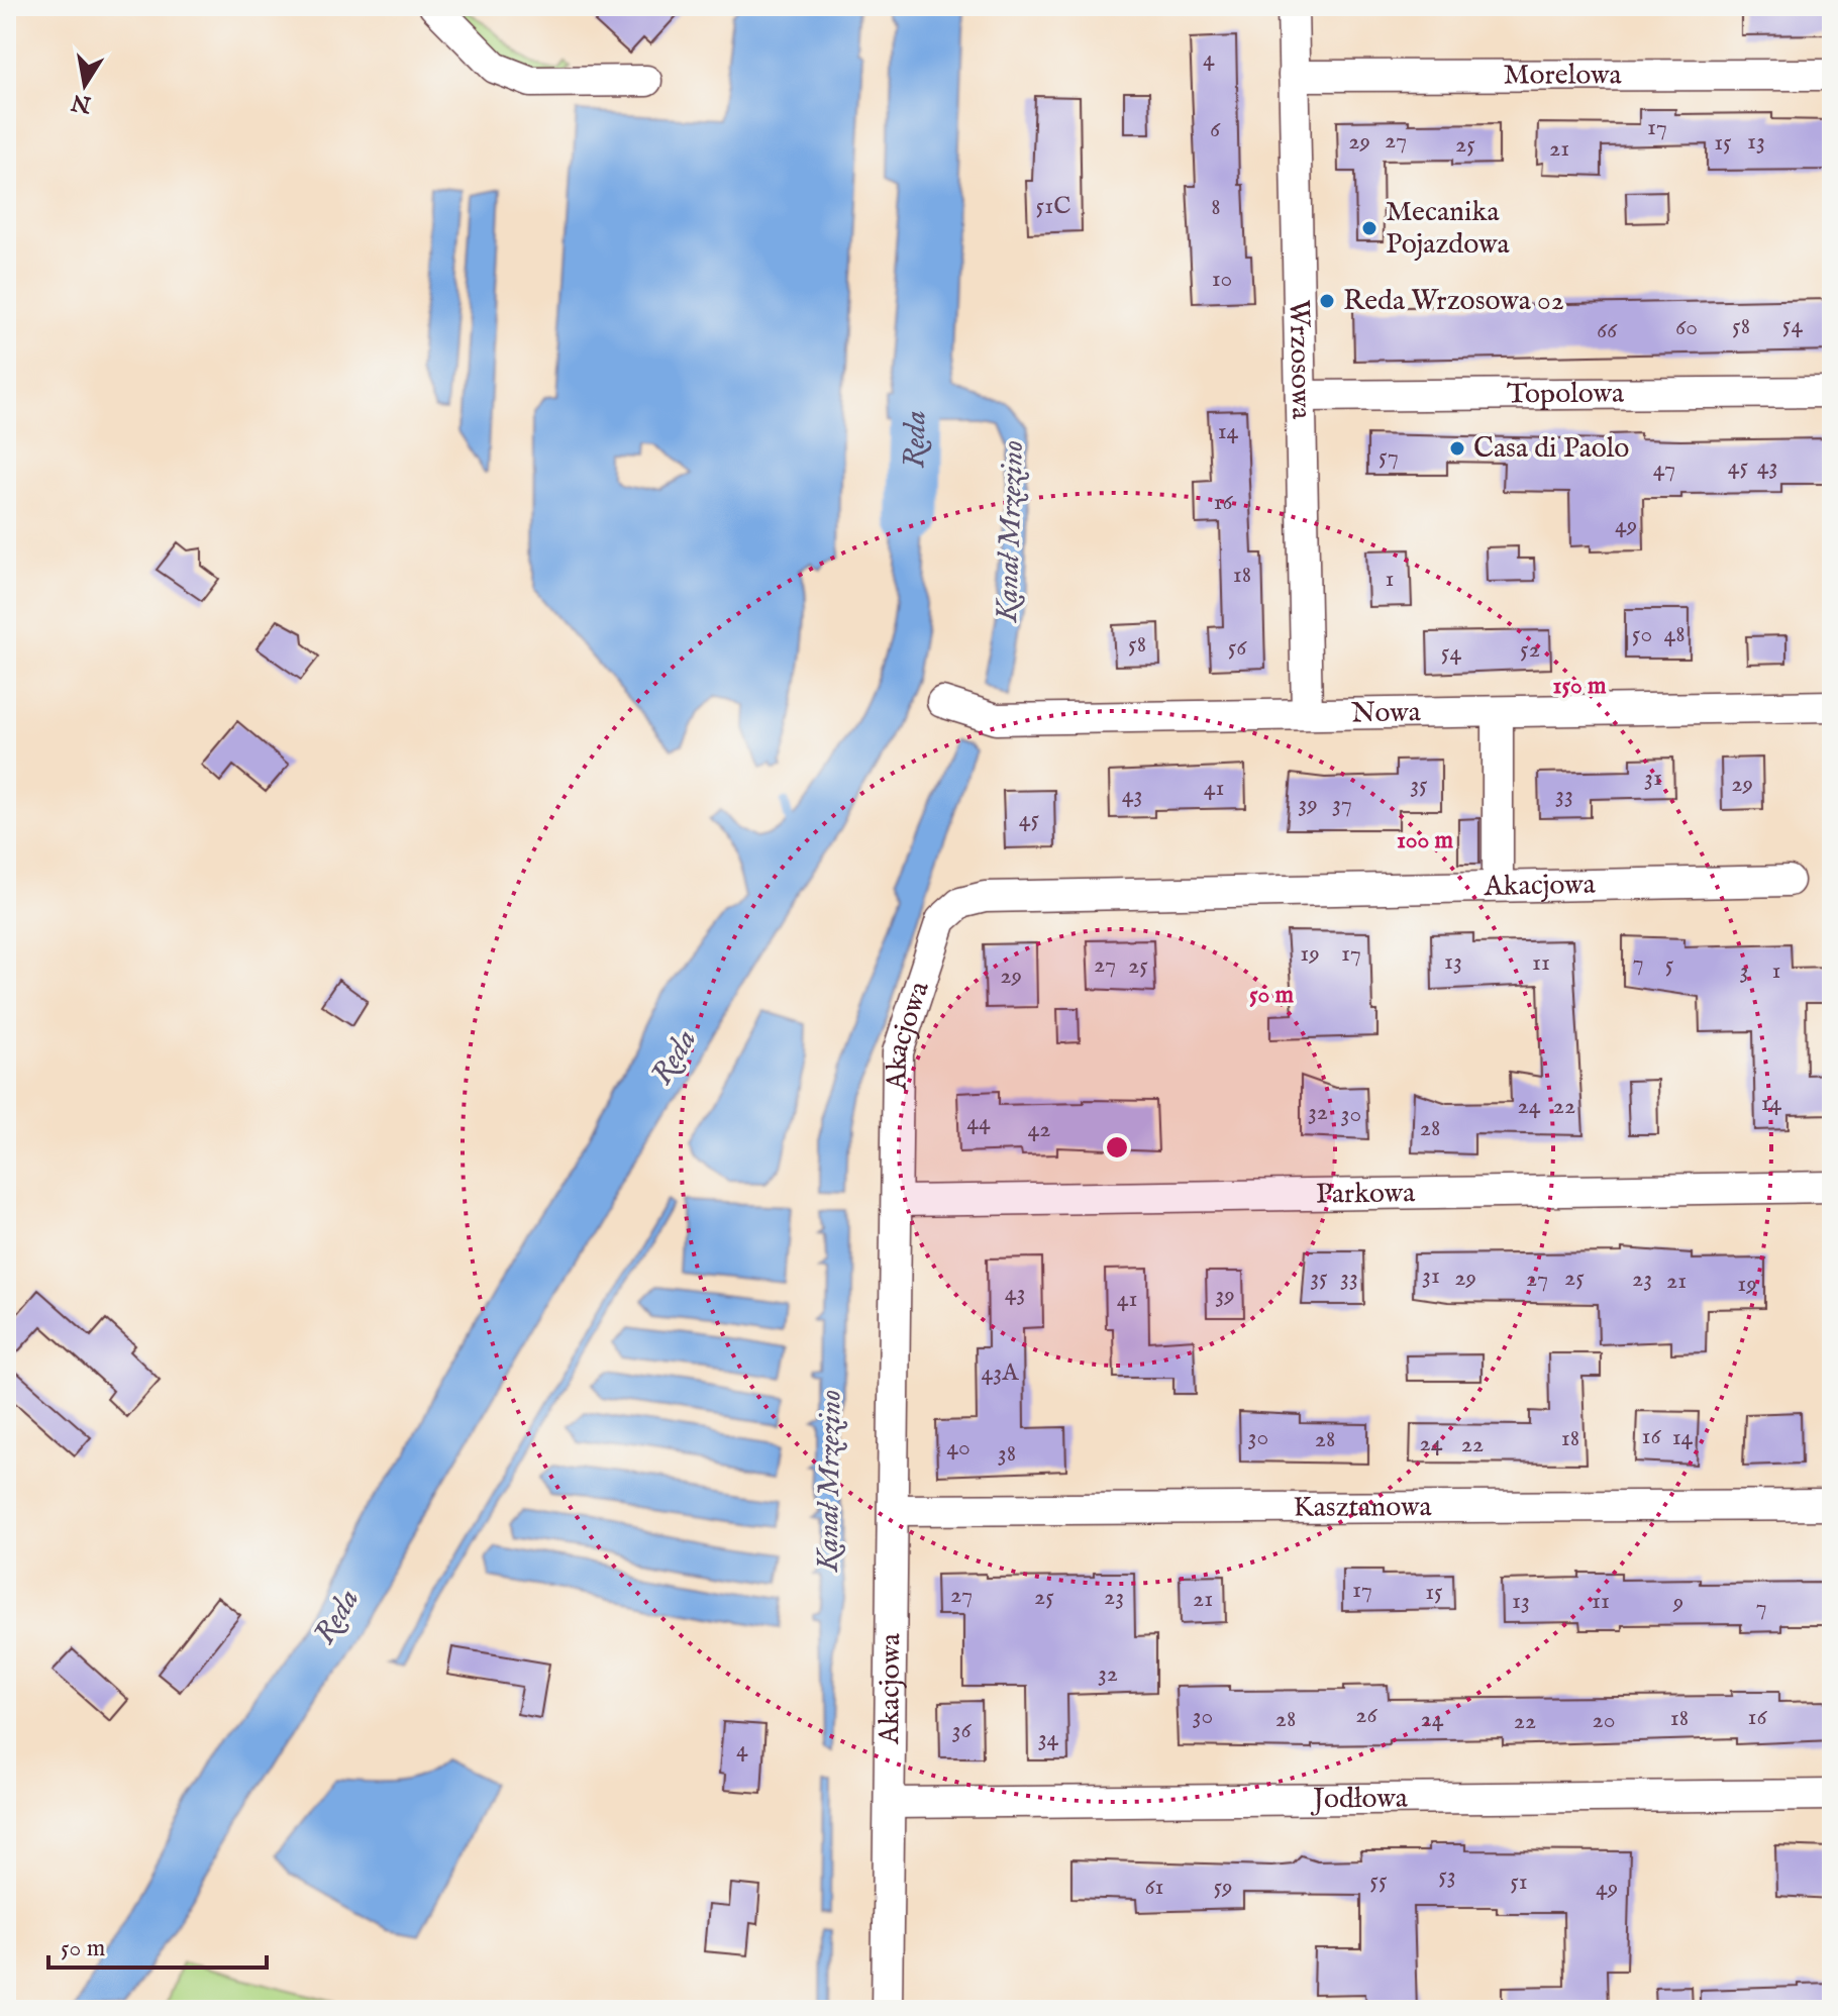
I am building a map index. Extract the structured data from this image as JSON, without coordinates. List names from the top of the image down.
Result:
{
  "streets": {
    "street": [
      "Morelowa",
      "Wrzosowa",
      "Topolowa",
      "Nowa",
      "Akacjowa",
      "Parkowa",
      "Kasztanowa",
      "Jodłowa"
    ]
  },
  "crossings": [
    ["Morelowa", "Wrzosowa"],
    ["Wrzosowa", "Topolowa"],
    ["Wrzosowa", "Nowa"],
    ["Akacjowa", "Parkowa"],
    ["Akacjowa", "Kasztanowa"],
    ["Akacjowa", "Jodłowa"]
  ],
  "water": ["Reda", "Kanał Mrzezino"],
  "places": ["Mecanika Pojazdowa", "Reda Wrzosowa 02", "Casa di Paolo"],
  "house_numbers": [
    "4",
    "17",
    "6",
    "27",
    "29",
    "13",
    "15",
    "25",
    "21",
    "51C",
    "8",
    "10",
    "54",
    "58",
    "60",
    "66",
    "14",
    "57",
    "45",
    "43",
    "47",
    "16",
    "49",
    "18",
    "1",
    "50",
    "48",
    "58",
    "56",
    "52",
    "54",
    "31",
    "29",
    "35",
    "41",
    "43",
    "33",
    "39",
    "37",
    "45",
    "19",
    "17",
    "13",
    "11",
    "7",
    "27",
    "5",
    "25",
    "3",
    "1",
    "29",
    "14",
    "24",
    "22",
    "32",
    "30",
    "44",
    "28",
    "42",
    "31",
    "35",
    "33",
    "29",
    "25",
    "27",
    "23",
    "21",
    "19",
    "43",
    "39",
    "41",
    "43A",
    "16",
    "30",
    "14",
    "18",
    "28",
    "24",
    "22",
    "40",
    "38",
    "17",
    "15",
    "27",
    "25",
    "23",
    "21",
    "13",
    "11",
    "9",
    "7",
    "32",
    "26",
    "30",
    "16",
    "18",
    "28",
    "24",
    "20",
    "22",
    "36",
    "34",
    "4",
    "53",
    "55",
    "51",
    "61",
    "59",
    "49"
  ],
  "scale_bar": "50 m",
  "north": "bottom",
  "rings": ["150 m", "100 m", "50 m"]
}
